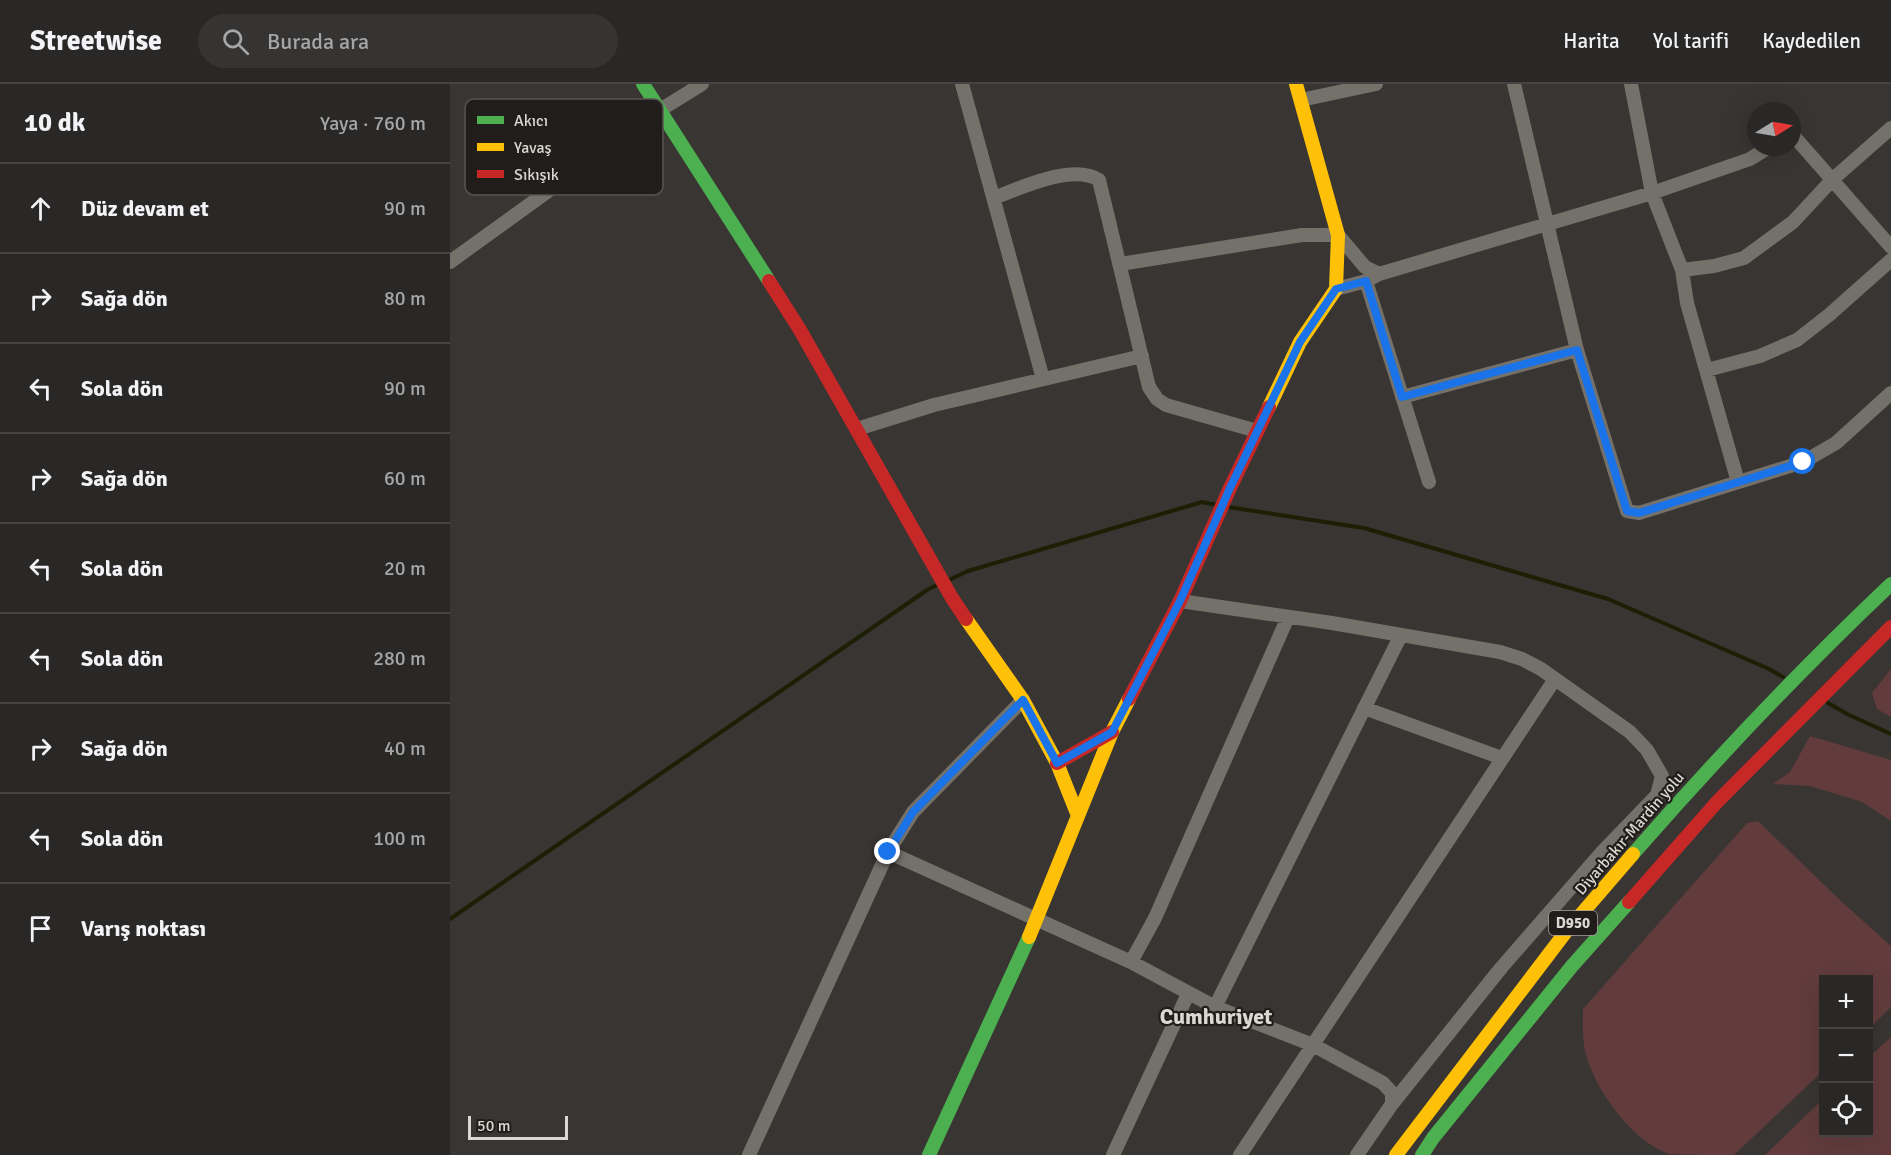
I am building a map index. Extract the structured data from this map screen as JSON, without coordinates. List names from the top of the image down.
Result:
{
  "streets": {
    "main road": ["Diyarbakır-Mardin yolu", "D950"]
  },
  "districts": ["Cumhuriyet"],
  "legend": ["Akıcı", "Yavaş", "Sıkışık"],
  "scale_bar": "50 m",
  "north": "right",
  "page": {
    "header": "Streetwise",
    "search": "Burada ara",
    "nav": ["Harita", "Yol tarifi", "Kaydedilen"],
    "heading": ["10 dk", "Yaya · 760 m"],
    "list": [
      ["Düz devam et", "90 m"],
      ["Sağa dön", "80 m"],
      ["Sola dön", "90 m"],
      ["Sağa dön", "60 m"],
      ["Sola dön", "20 m"],
      ["Sola dön", "280 m"],
      ["Sağa dön", "40 m"],
      ["Sola dön", "100 m"],
      "Varış noktası"
    ],
    "map_buttons": ["+", "−"],
    "scale": "50 m"
  }
}
